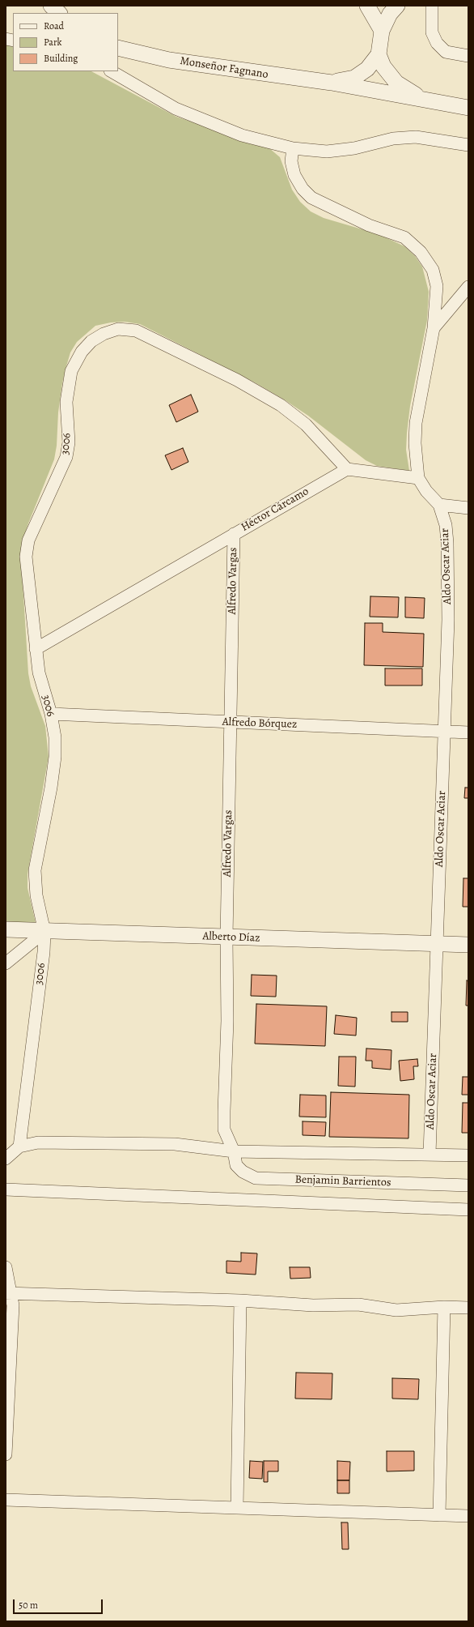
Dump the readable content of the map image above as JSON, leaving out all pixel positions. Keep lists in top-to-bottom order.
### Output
{
  "streets": {
    "street": [
      "Monseñor Fagnano",
      "3006",
      "Héctor Cárcamo",
      "Aldo Oscar Aciar",
      "Alfredo Vargas",
      "Alfredo Bórquez",
      "Alberto Díaz",
      "Benjamin Barrientos"
    ]
  },
  "crossings": [
    ["3006", "Héctor Cárcamo"],
    ["3006", "Alfredo Bórquez"],
    ["3006", "Alberto Díaz"],
    ["Héctor Cárcamo", "Alfredo Vargas"],
    ["Aldo Oscar Aciar", "Alfredo Bórquez"],
    ["Aldo Oscar Aciar", "Alberto Díaz"],
    ["Alfredo Vargas", "Alfredo Bórquez"],
    ["Alfredo Vargas", "Alberto Díaz"],
    ["Alfredo Vargas", "Benjamin Barrientos"]
  ],
  "legend": ["Road", "Park", "Building"],
  "scale_bar": "50 m"
}
